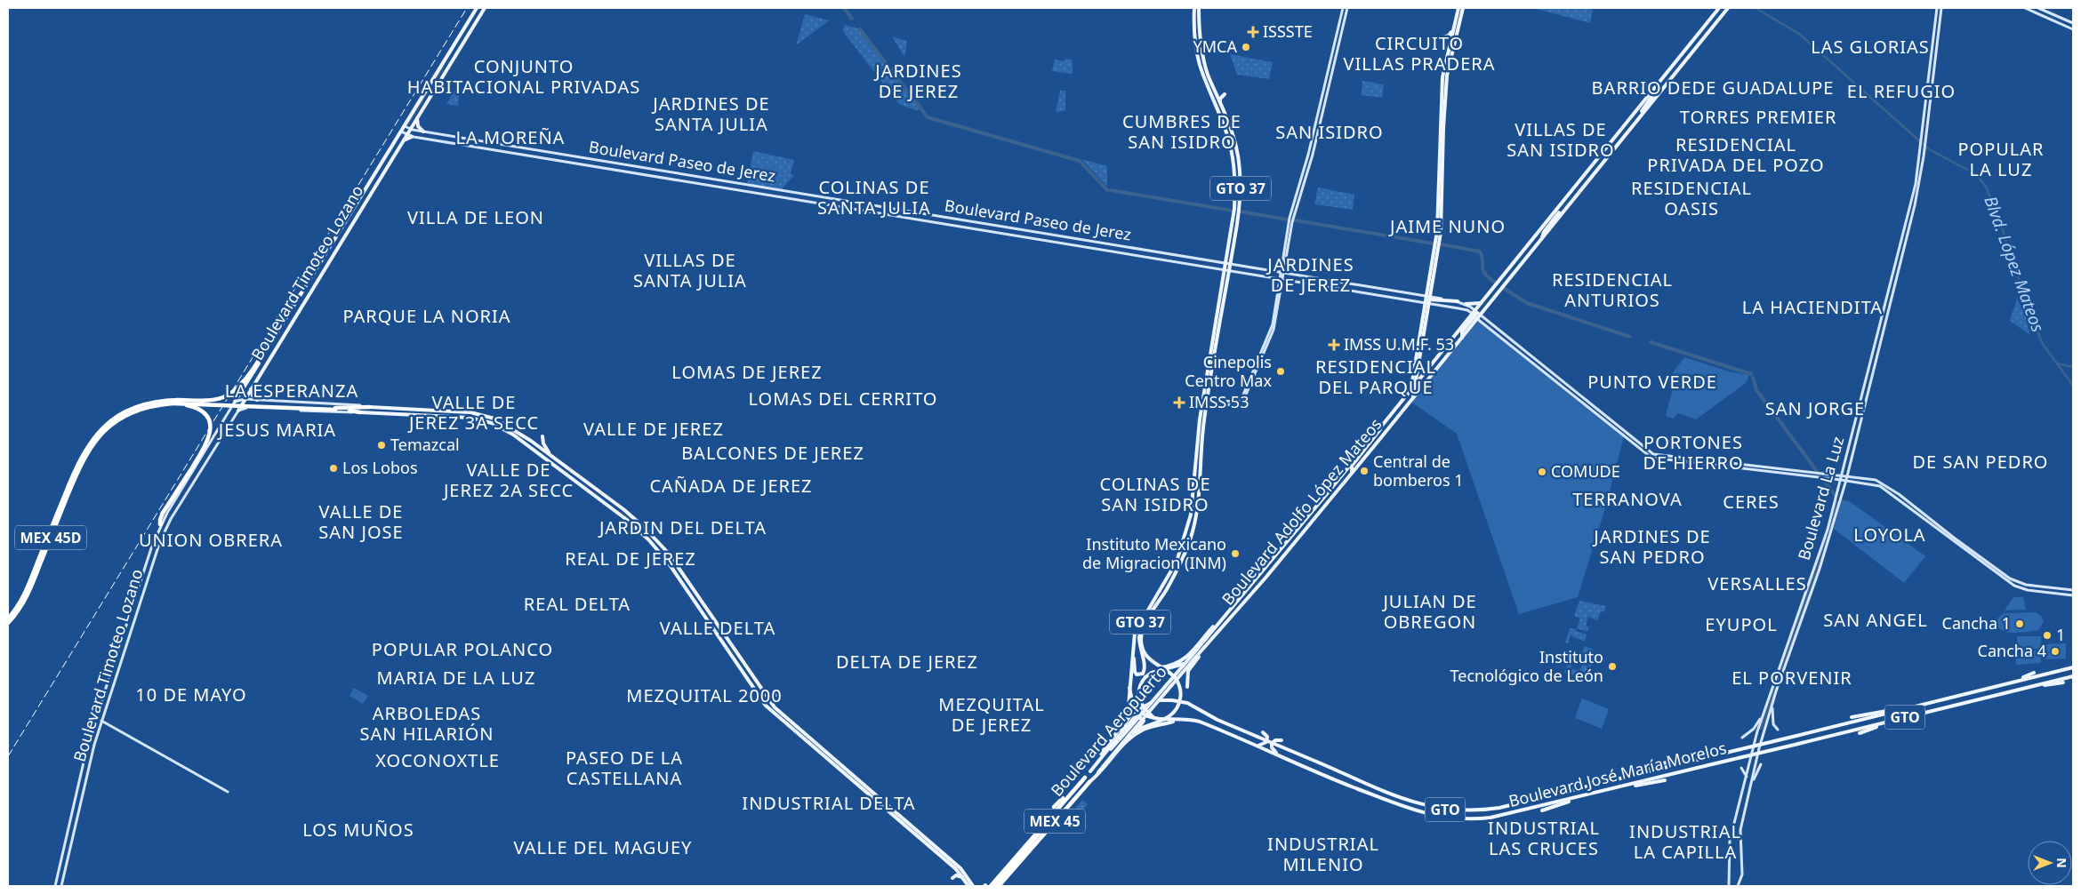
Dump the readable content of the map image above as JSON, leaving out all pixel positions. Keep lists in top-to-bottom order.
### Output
{
  "streets": {
    "highway": ["MEX 45D", "Boulevard Aeropuerto", "MEX 45"],
    "main road": [
      "Boulevard Paseo de Jerez",
      "GTO 37",
      "Boulevard Timoteo Lozano",
      "Boulevard La Luz",
      "Boulevard Adolfo López Mateos",
      "GTO",
      "Boulevard José María Morelos"
    ]
  },
  "crossings": [
    ["Boulevard Paseo de Jerez", "GTO 37"],
    ["Boulevard Paseo de Jerez", "Boulevard Timoteo Lozano"],
    ["Boulevard Paseo de Jerez", "Boulevard Adolfo López Mateos"],
    ["GTO 37", "GTO"],
    ["GTO 37", "Boulevard Aeropuerto"],
    ["Boulevard Adolfo López Mateos", "Boulevard Aeropuerto"],
    ["GTO", "Boulevard Aeropuerto"],
    ["GTO", "Boulevard José María Morelos"],
    ["Boulevard Aeropuerto", "Boulevard José María Morelos"]
  ],
  "districts": [
    "CIRCUITO VILLAS PRADERA",
    "LAS GLORIAS",
    "CONJUNTO HABITACIONAL PRIVADAS",
    "JARDINES DE JEREZ",
    "BARRIO DEDE GUADALUPE",
    "EL REFUGIO",
    "JARDINES DE SANTA JULIA",
    "TORRES PREMIER",
    "CUMBRES DE SAN ISIDRO",
    "VILLAS DE SAN ISIDRO",
    "SAN ISIDRO",
    "LA MOREÑA",
    "RESIDENCIAL PRIVADA DEL POZO",
    "POPULAR LA LUZ",
    "COLINAS DE SANTA JULIA",
    "RESIDENCIAL OASIS",
    "VILLA DE LEON",
    "JAIME NUNO",
    "VILLAS DE SANTA JULIA",
    "JARDINES DE JEREZ",
    "RESIDENCIAL ANTURIOS",
    "LA HACIENDITA",
    "PARQUE LA NORIA",
    "RESIDENCIAL DEL PARQUE",
    "LOMAS DE JEREZ",
    "PUNTO VERDE",
    "LA ESPERANZA",
    "LOMAS DEL CERRITO",
    "VALLE DE JEREZ 3A SECC",
    "SAN JORGE",
    "VALLE DE JEREZ",
    "JESUS MARIA",
    "PORTONES DE HIERRO",
    "BALCONES DE JEREZ",
    "DE SAN PEDRO",
    "VALLE DE JEREZ 2A SECC",
    "COLINAS DE SAN ISIDRO",
    "CAÑADA DE JEREZ",
    "TERRANOVA",
    "CERES",
    "VALLE DE SAN JOSE",
    "JARDIN DEL DELTA",
    "LOYOLA",
    "JARDINES DE SAN PEDRO",
    "UNION OBRERA",
    "REAL DE JEREZ",
    "VERSALLES",
    "JULIAN DE OBREGON",
    "REAL DELTA",
    "SAN ANGEL",
    "EYUPOL",
    "VALLE DELTA",
    "POPULAR POLANCO",
    "DELTA DE JEREZ",
    "MARIA DE LA LUZ",
    "EL PORVENIR",
    "10 DE MAYO",
    "MEZQUITAL 2000",
    "MEZQUITAL DE JEREZ",
    "ARBOLEDAS SAN HILARIÓN",
    "PASEO DE LA CASTELLANA",
    "XOCONOXTLE",
    "INDUSTRIAL DELTA",
    "INDUSTRIAL LAS CRUCES",
    "LOS MUÑOS",
    "INDUSTRIAL LA CAPILLA",
    "INDUSTRIAL MILENIO",
    "VALLE DEL MAGUEY"
  ],
  "water": ["Blvd. López Mateos"],
  "places": {
    "health": ["ISSSTE", "IMSS U.M.F. 53", "IMSS 53"],
    "other": [
      "YMCA",
      "Cinepolis Centro Max",
      "Temazcal",
      "Los Lobos",
      "Central de bomberos 1",
      "COMUDE",
      "Instituto Mexicano de Migracion (INM)",
      "Cancha 1",
      "1",
      "Cancha 4",
      "Instituto Tecnológico de León"
    ]
  },
  "north": "right"
}
